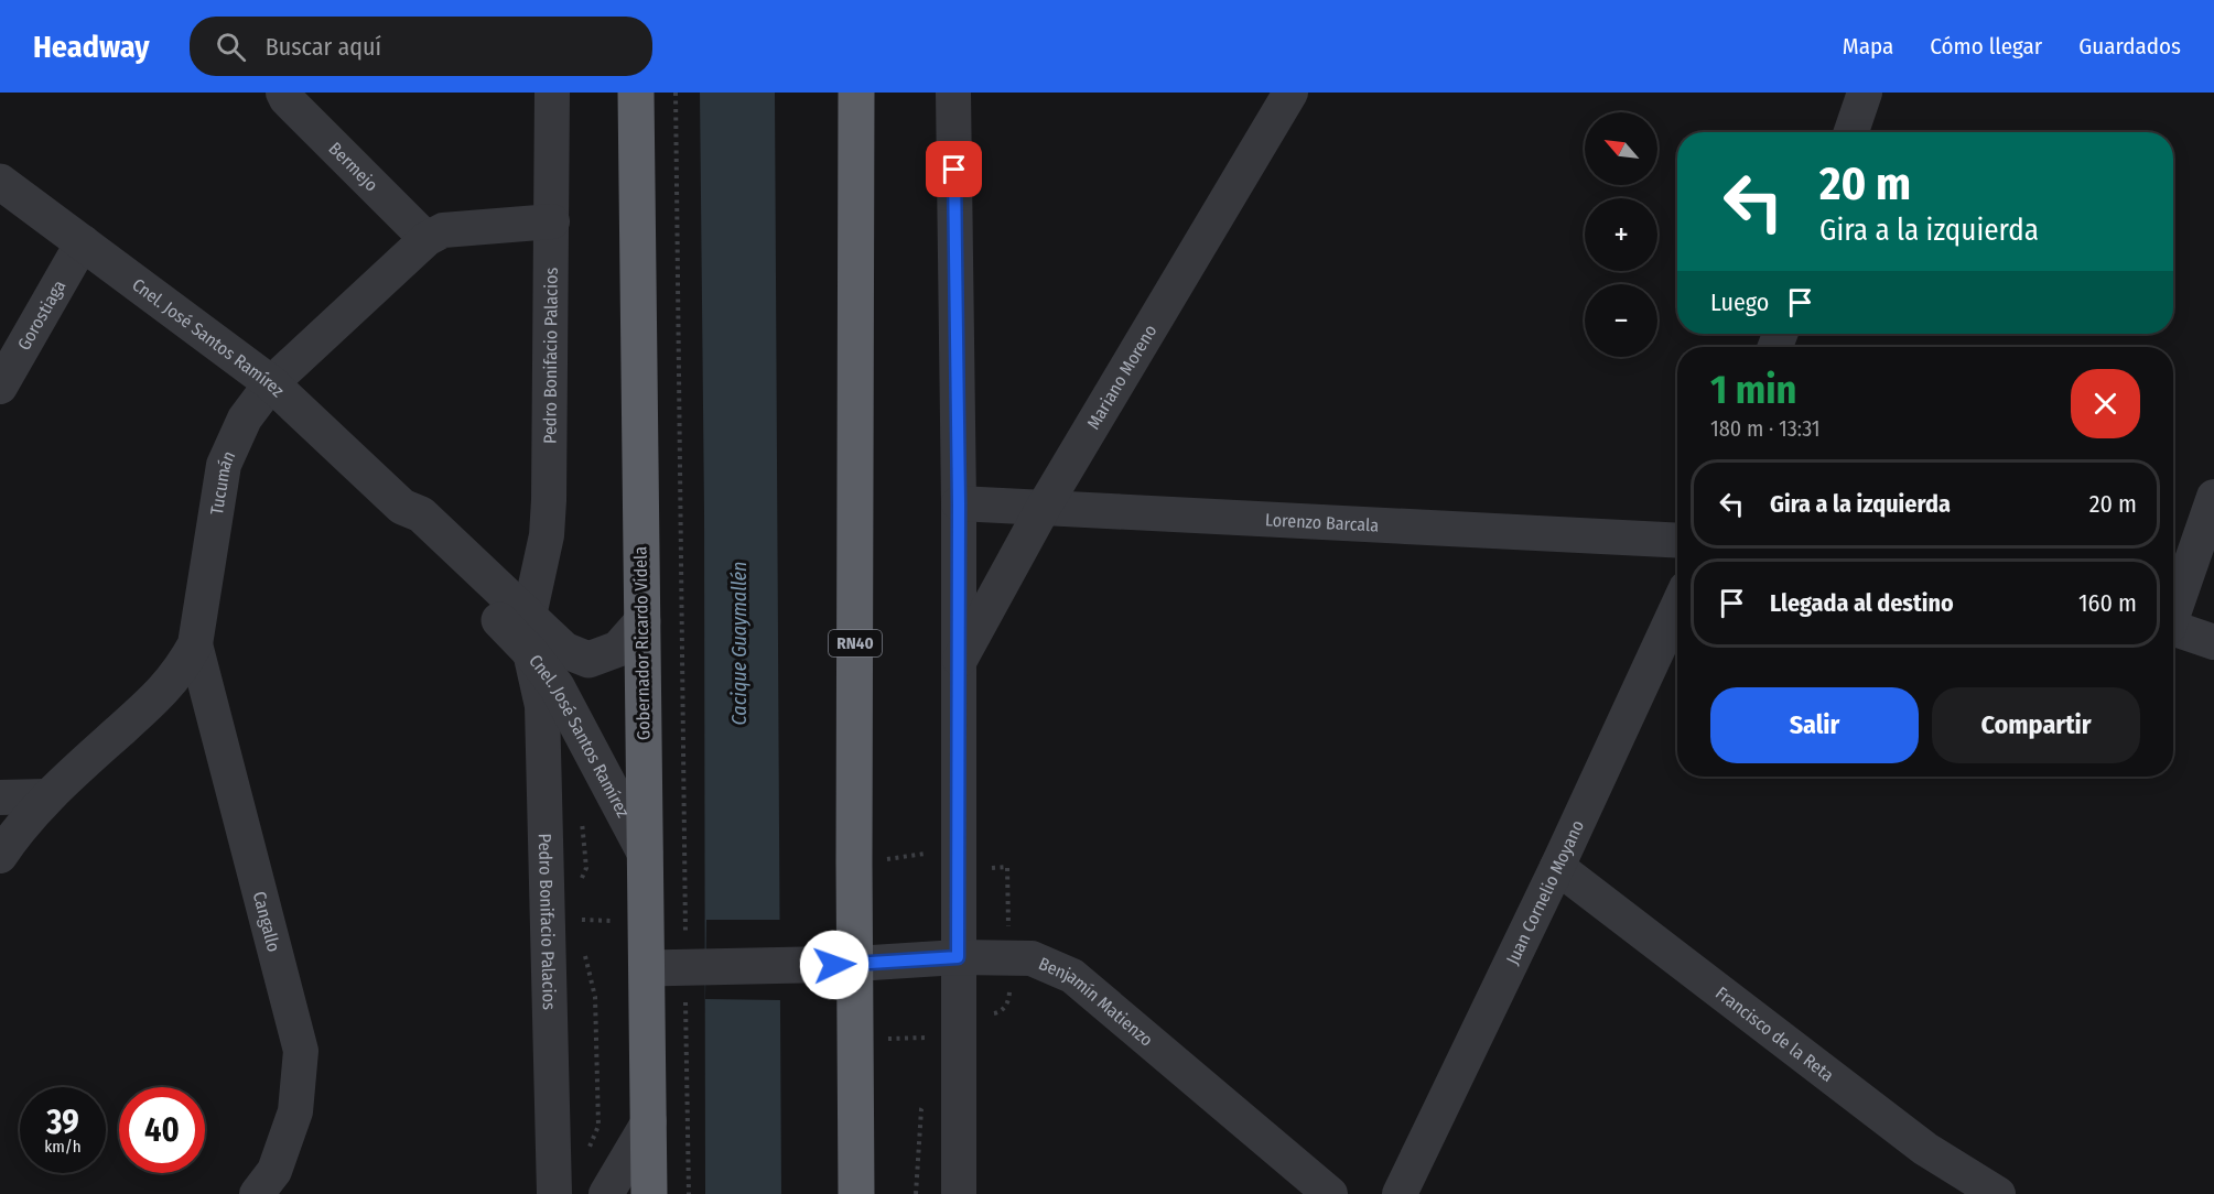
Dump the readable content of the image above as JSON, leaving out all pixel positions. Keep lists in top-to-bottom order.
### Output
{
  "streets": {
    "highway": ["Gobernador Ricardo Videla", "RN40"],
    "street": [
      "Bermejo",
      "Gorostiaga",
      "Cnel. José Santos Ramírez",
      "Pedro Bonifacio Palacios",
      "Mariano Moreno",
      "Tucumán",
      "Lorenzo Barcala",
      "Juan Cornelio Moyano",
      "Cangallo",
      "Benjamín Matienzo",
      "Francisco de la Reta"
    ]
  },
  "crossings": [
    ["Bermejo", "Tucumán"],
    ["Gorostiaga", "Cnel. José Santos Ramírez"],
    ["Cnel. José Santos Ramírez", "Pedro Bonifacio Palacios"],
    ["Cnel. José Santos Ramírez", "Tucumán"],
    ["Cnel. José Santos Ramírez", "Gobernador Ricardo Videla"],
    ["Pedro Bonifacio Palacios", "Tucumán"],
    ["Mariano Moreno", "Lorenzo Barcala"],
    ["Tucumán", "Cangallo"],
    ["Gobernador Ricardo Videla", "Benjamín Matienzo"],
    ["RN40", "Benjamín Matienzo"],
    ["Juan Cornelio Moyano", "Francisco de la Reta"]
  ],
  "water": ["Cacique Guaymallén"],
  "north": "top left",
  "page": {
    "header": "Headway",
    "search": "Buscar aquí",
    "nav": ["Mapa", "Cómo llegar", "Guardados"],
    "map_buttons": ["+", "−"],
    "turn": ["20 m", "Gira a la izquierda"],
    "then": "Luego",
    "heading": ["1 min", "180 m · 13:31"],
    "list": [
      {
        "name": "Gira a la izquierda",
        "value": "20 m"
      },
      {
        "name": "Llegada al destino",
        "value": "160 m"
      }
    ],
    "buttons": ["Salir", "Compartir"],
    "speed": "39 km/h",
    "limit": "40"
  }
}
